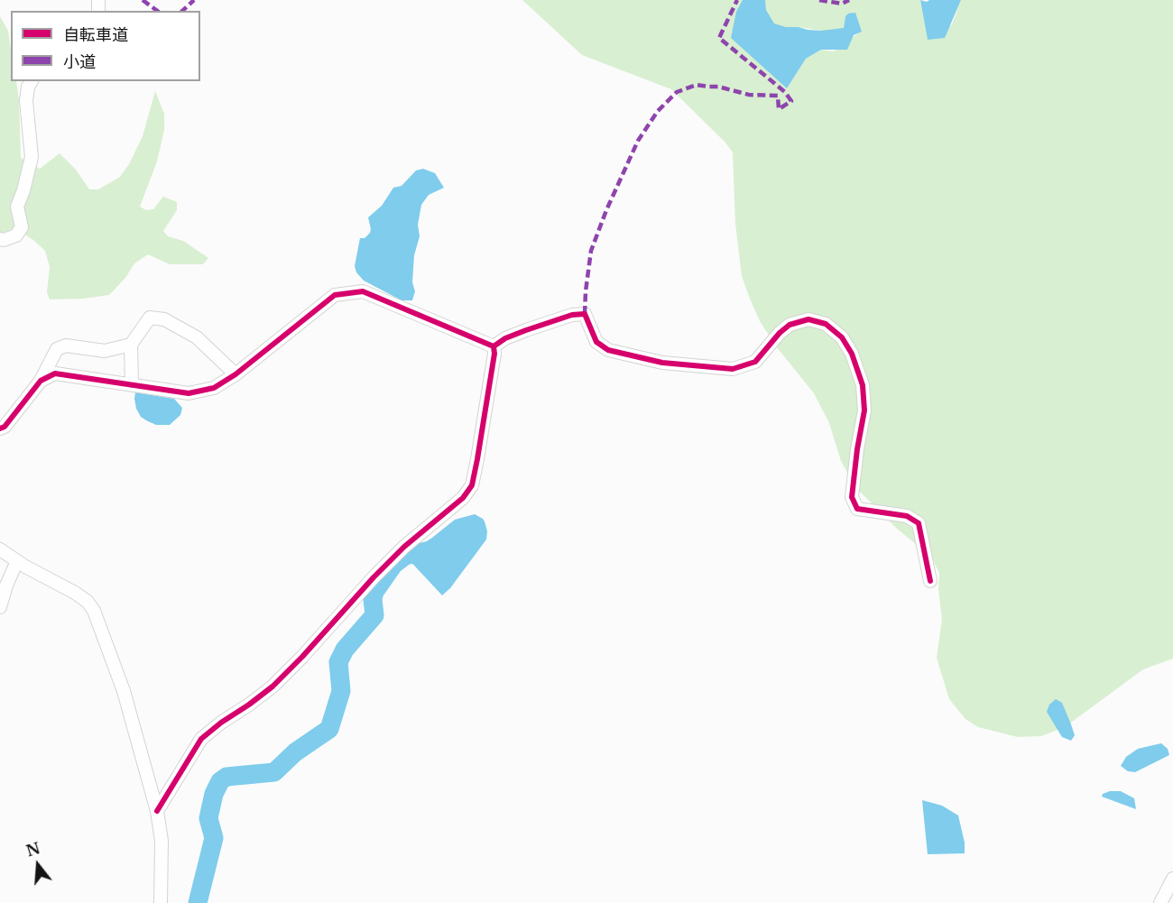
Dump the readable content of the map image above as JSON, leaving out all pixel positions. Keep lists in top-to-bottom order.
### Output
{
  "legend": ["自転車道", "小道"],
  "north": "top"
}
